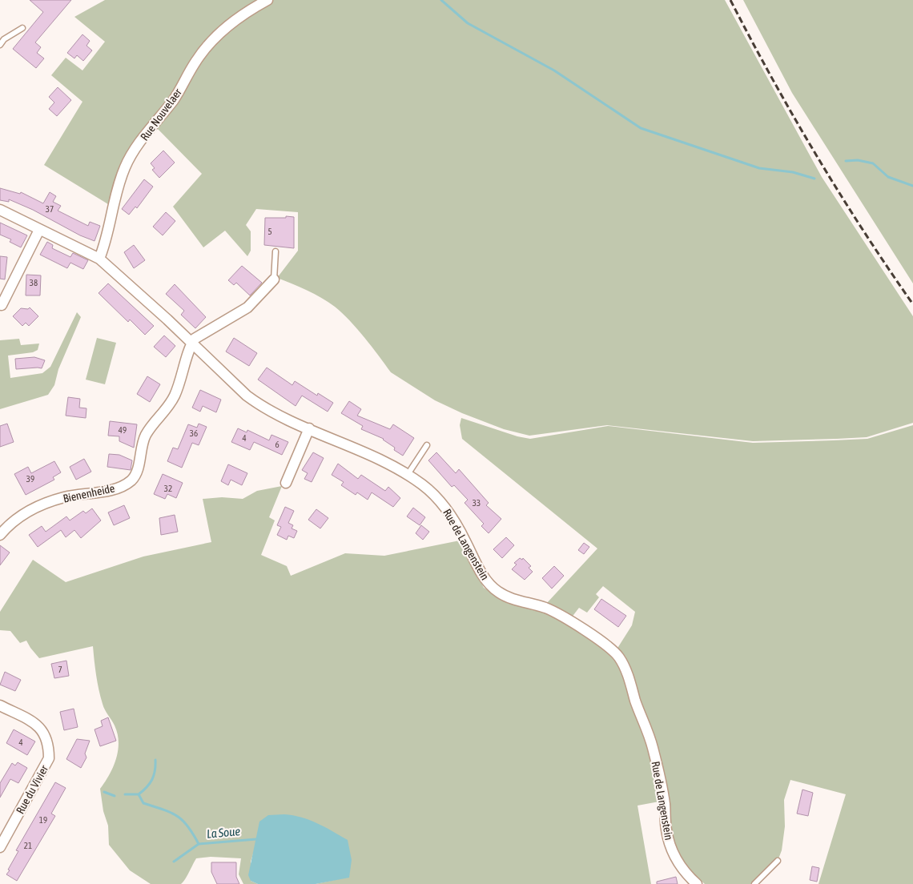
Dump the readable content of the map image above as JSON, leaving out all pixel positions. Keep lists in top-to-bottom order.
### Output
{
  "streets": {
    "street": [
      "Rue Nouvelaer",
      "Bienenheide",
      "Rue de Langenstein",
      "Rue du Vivier"
    ]
  },
  "crossings": [
    ["Bienenheide", "Rue de Langenstein"]
  ],
  "water": ["La Soue"],
  "house_numbers": [
    "37",
    "5",
    "38",
    "49",
    "36",
    "4",
    "6",
    "39",
    "32",
    "33",
    "7",
    "4",
    "19",
    "21"
  ]
}
